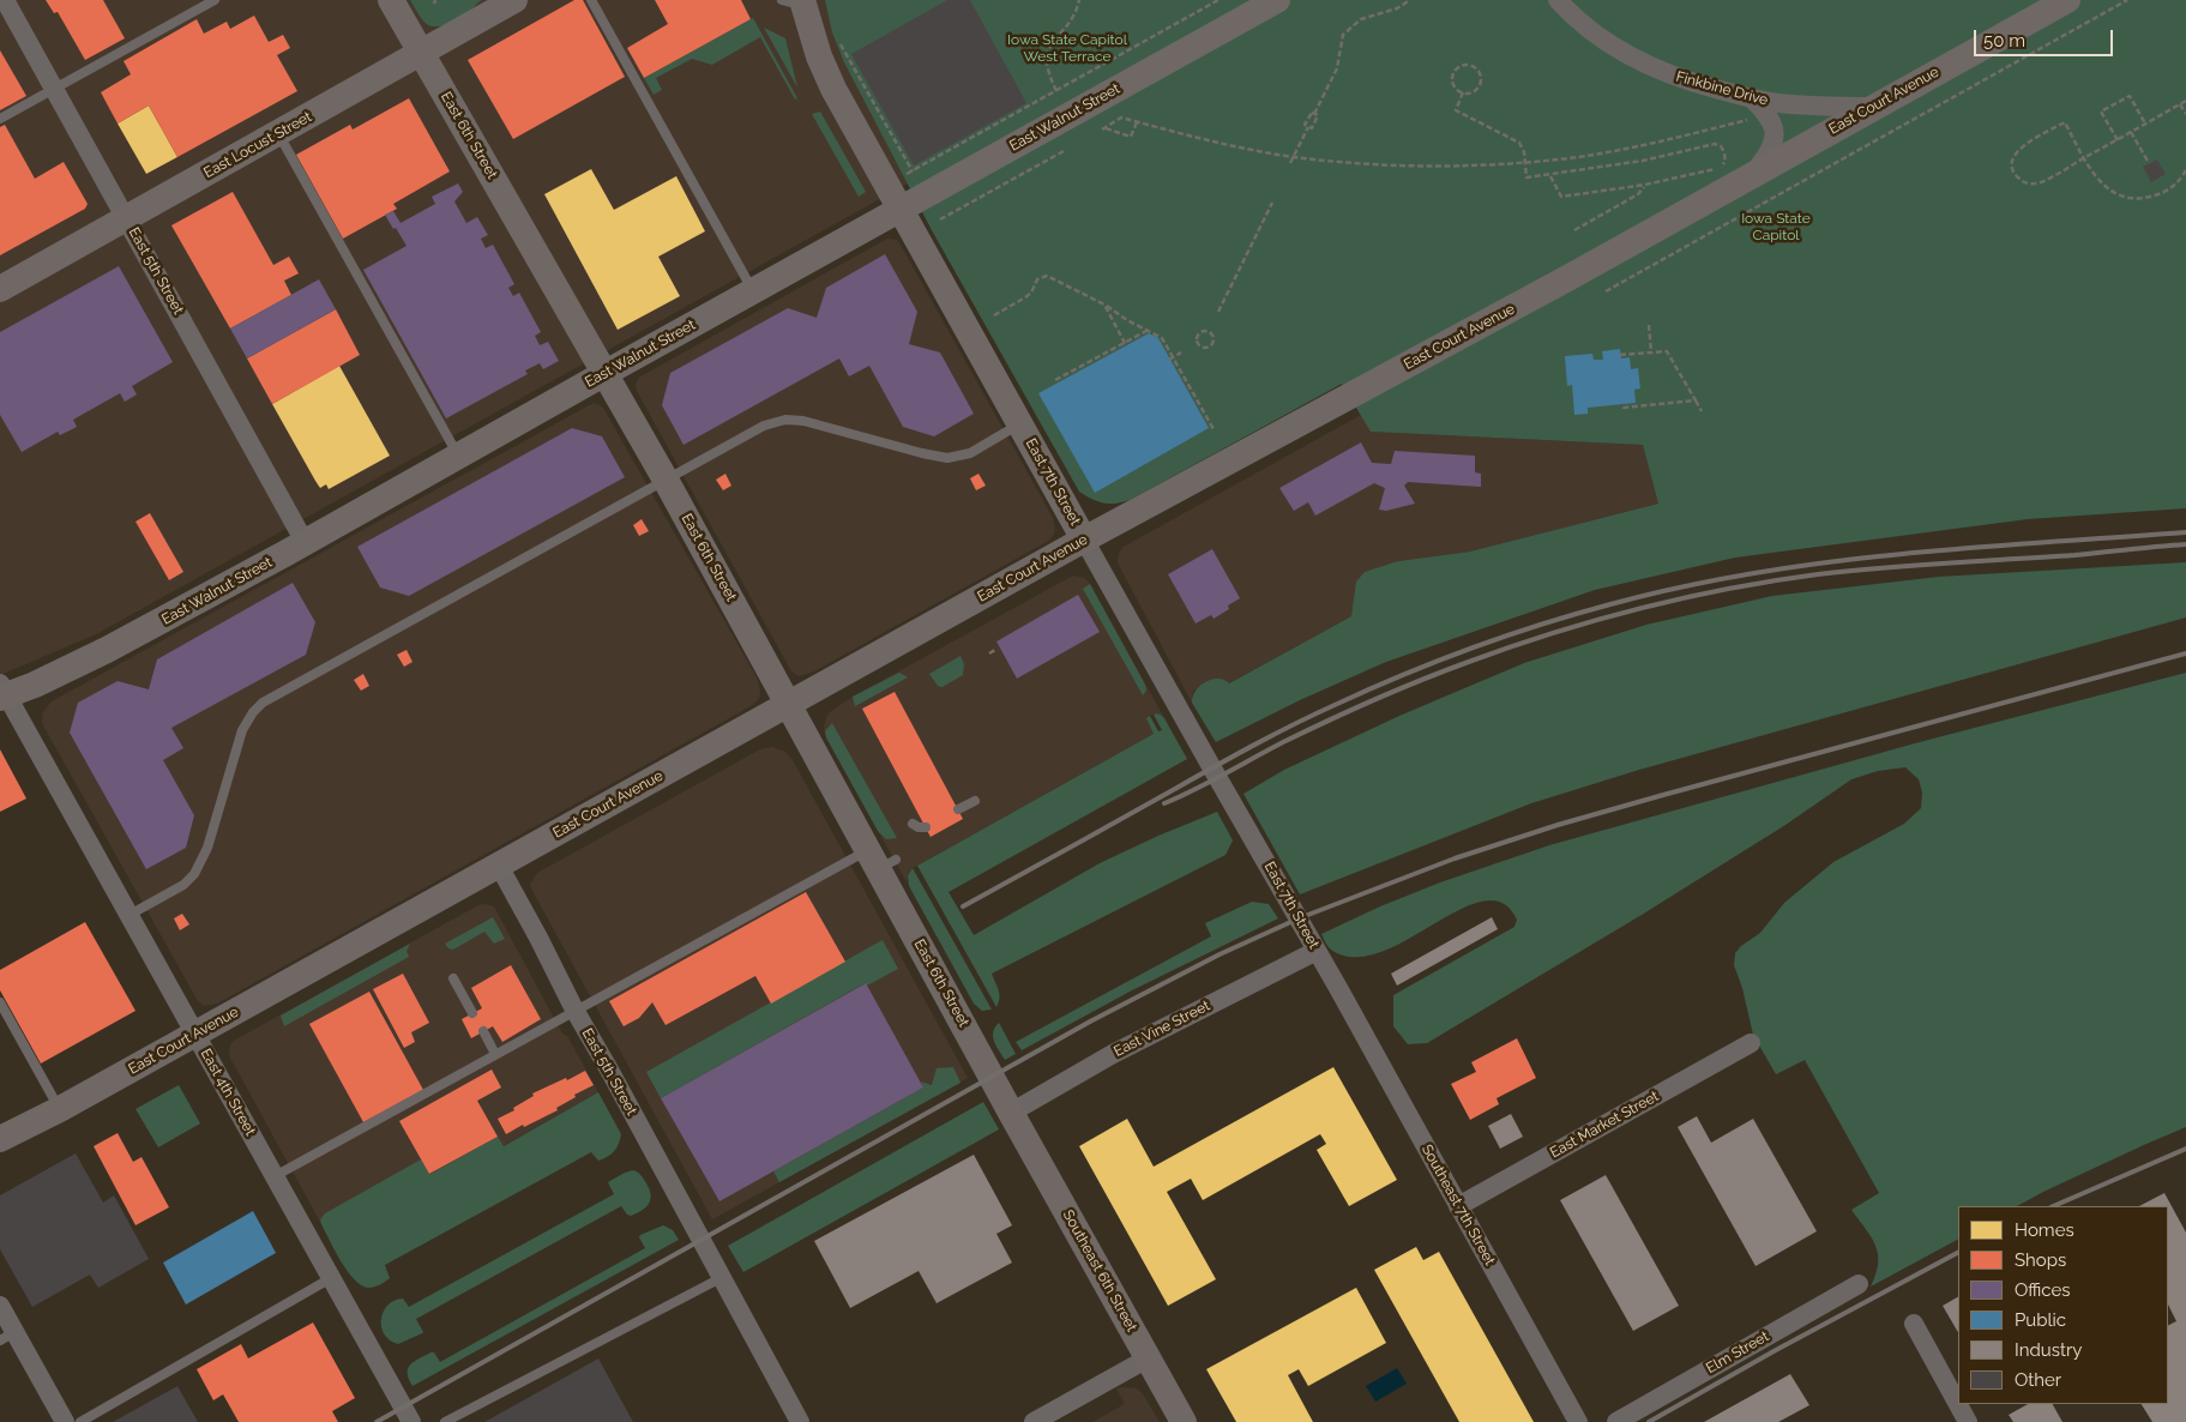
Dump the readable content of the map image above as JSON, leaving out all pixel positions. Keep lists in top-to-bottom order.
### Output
{
  "streets": {
    "street": [
      "Finkbine Drive",
      "East Court Avenue",
      "East Walnut Street",
      "East 6th Street",
      "East Locust Street",
      "East 5th Street",
      "East 7th Street",
      "East Vine Street",
      "East 4th Street",
      "East Market Street",
      "Southeast 7th Street",
      "Southeast 6th Street",
      "Elm Street"
    ]
  },
  "crossings": [
    ["Finkbine Drive", "East Court Avenue"],
    ["East Court Avenue", "East 6th Street"],
    ["East Court Avenue", "East 5th Street"],
    ["East Court Avenue", "East 7th Street"],
    ["East Court Avenue", "East 4th Street"],
    ["East Walnut Street", "East 6th Street"],
    ["East Walnut Street", "East 5th Street"],
    ["East Walnut Street", "East 7th Street"],
    ["East Walnut Street", "East 4th Street"],
    ["East 6th Street", "East Locust Street"],
    ["East 6th Street", "East Vine Street"],
    ["East 6th Street", "Southeast 6th Street"],
    ["East Locust Street", "East 5th Street"],
    ["East 7th Street", "East Vine Street"],
    ["East 7th Street", "Southeast 7th Street"],
    ["East Vine Street", "Southeast 6th Street"],
    ["East Market Street", "Southeast 7th Street"]
  ],
  "parks": ["Iowa State Capitol West Terrace", "Iowa State Capitol"],
  "legend": [
    "Homes",
    "Shops",
    "Offices",
    "Public",
    "Industry",
    "Other"
  ],
  "scale_bar": "50 m"
}
